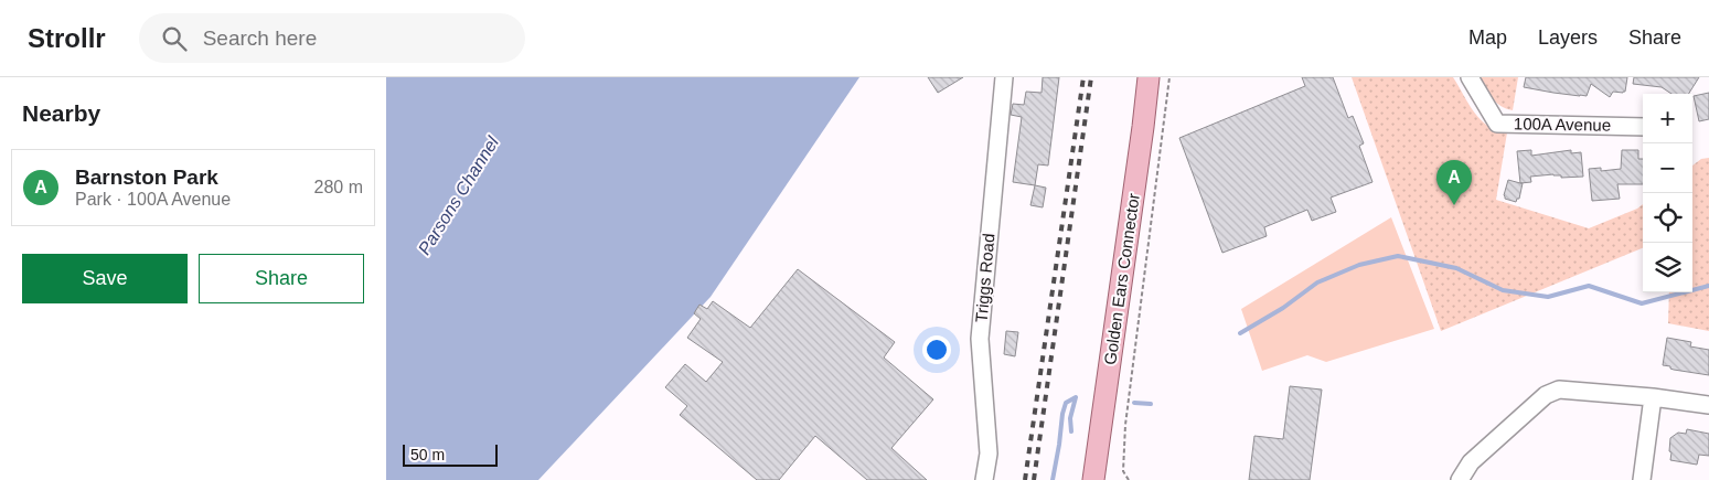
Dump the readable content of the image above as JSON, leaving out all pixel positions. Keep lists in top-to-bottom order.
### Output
{
  "streets": {
    "main road": ["Golden Ears Connector"],
    "street": ["100A Avenue", "Triggs Road"]
  },
  "water": ["Parsons Channel"],
  "scale_bar": "50 m",
  "page": {
    "header": "Strollr",
    "search": "Search here",
    "nav": ["Map", "Layers", "Share"],
    "heading": "Nearby",
    "map_buttons": ["+", "−"],
    "list": [
      {
        "mark": "A",
        "name": "Barnston Park",
        "note": "Park · 100A Avenue",
        "value": "280 m"
      }
    ],
    "pins": "A",
    "buttons": ["Save", "Share"],
    "scale": "50 m"
  }
}
